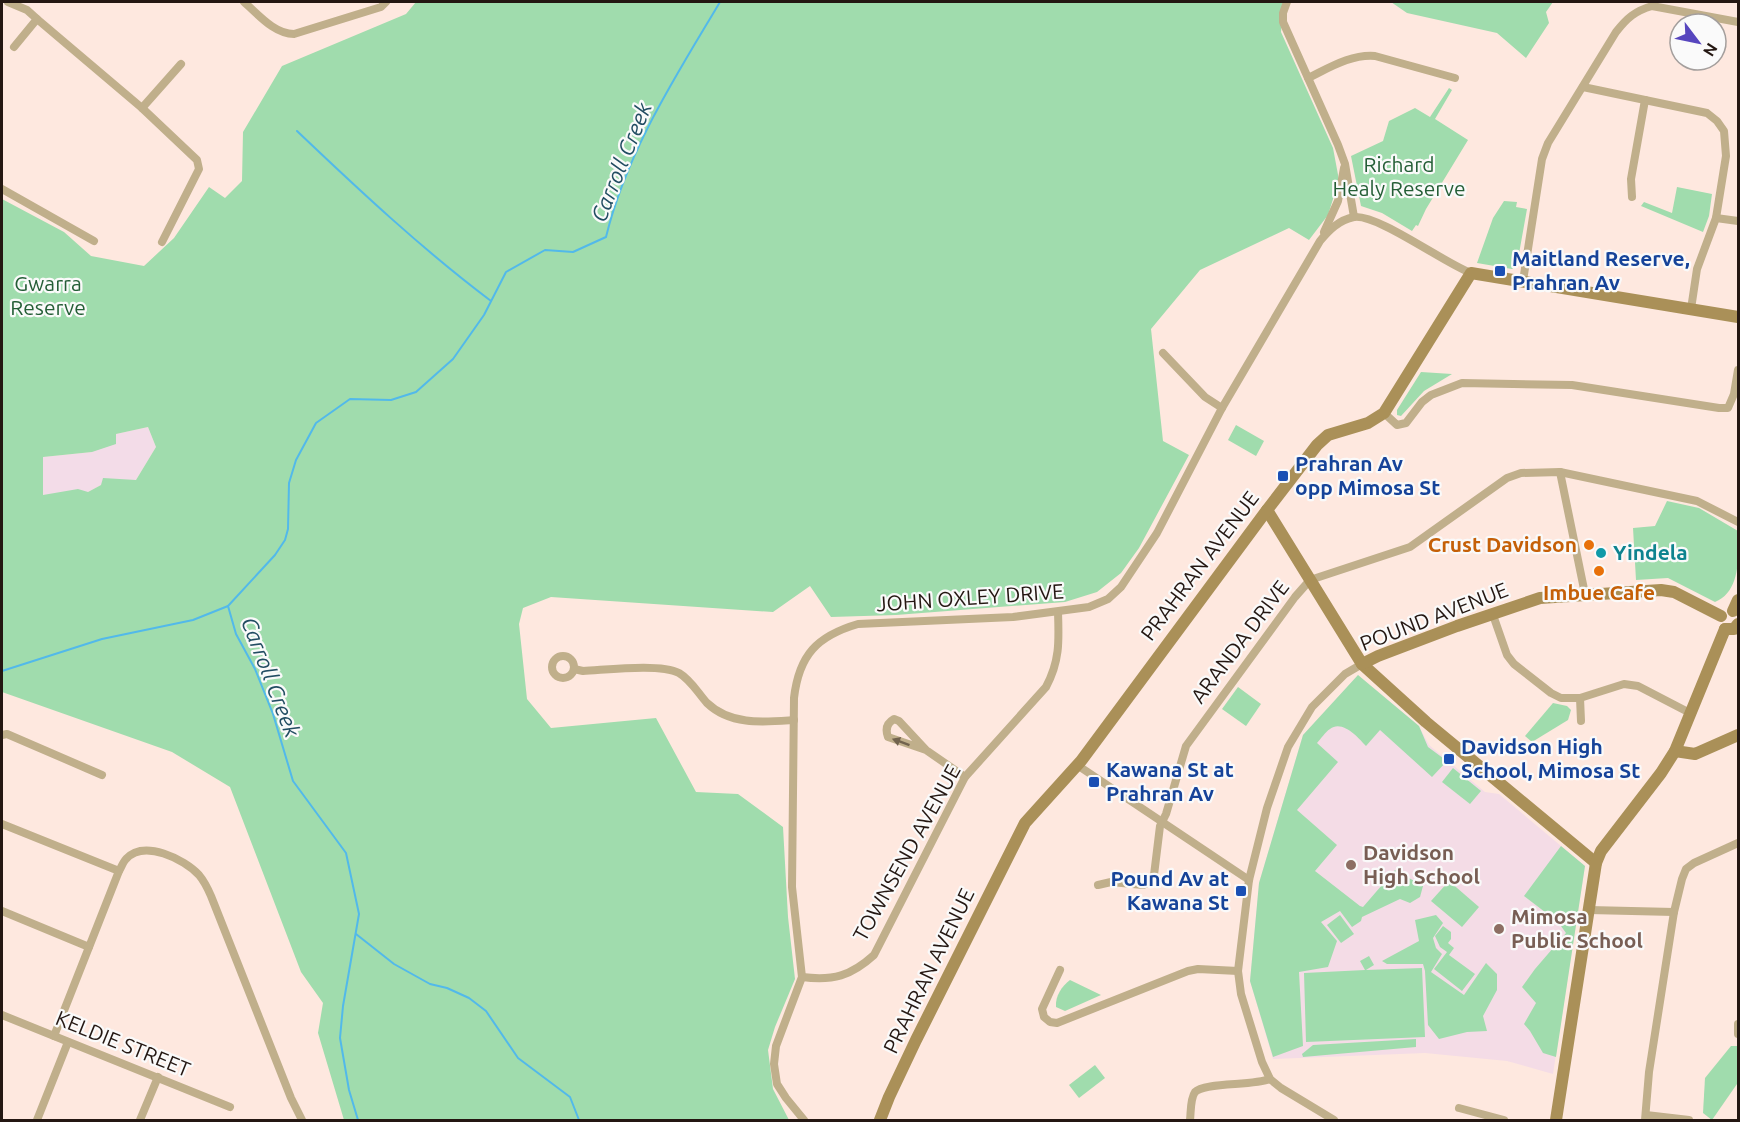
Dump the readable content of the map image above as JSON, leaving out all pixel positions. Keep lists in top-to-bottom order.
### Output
{
  "streets": {
    "street": [
      "PRAHRAN AVENUE",
      "JOHN OXLEY DRIVE",
      "POUND AVENUE",
      "ARANDA DRIVE",
      "TOWNSEND AVENUE",
      "KELDIE STREET"
    ]
  },
  "crossings": [
    ["JOHN OXLEY DRIVE", "TOWNSEND AVENUE"]
  ],
  "water": ["Carroll Creek"],
  "parks": ["Richard Healy Reserve", "Gwarra Reserve"],
  "places": {
    "transit": [
      "Maitland Reserve, Prahran Av",
      "Prahran Av opp Mimosa St",
      "Davidson High School, Mimosa St",
      "Kawana St at Prahran Av",
      "Pound Av at Kawana St"
    ],
    "other": [
      "Crust Davidson",
      "Yindela",
      "Imbue Cafe",
      "Davidson High School",
      "Mimosa Public School"
    ]
  },
  "north": "bottom right"
}
